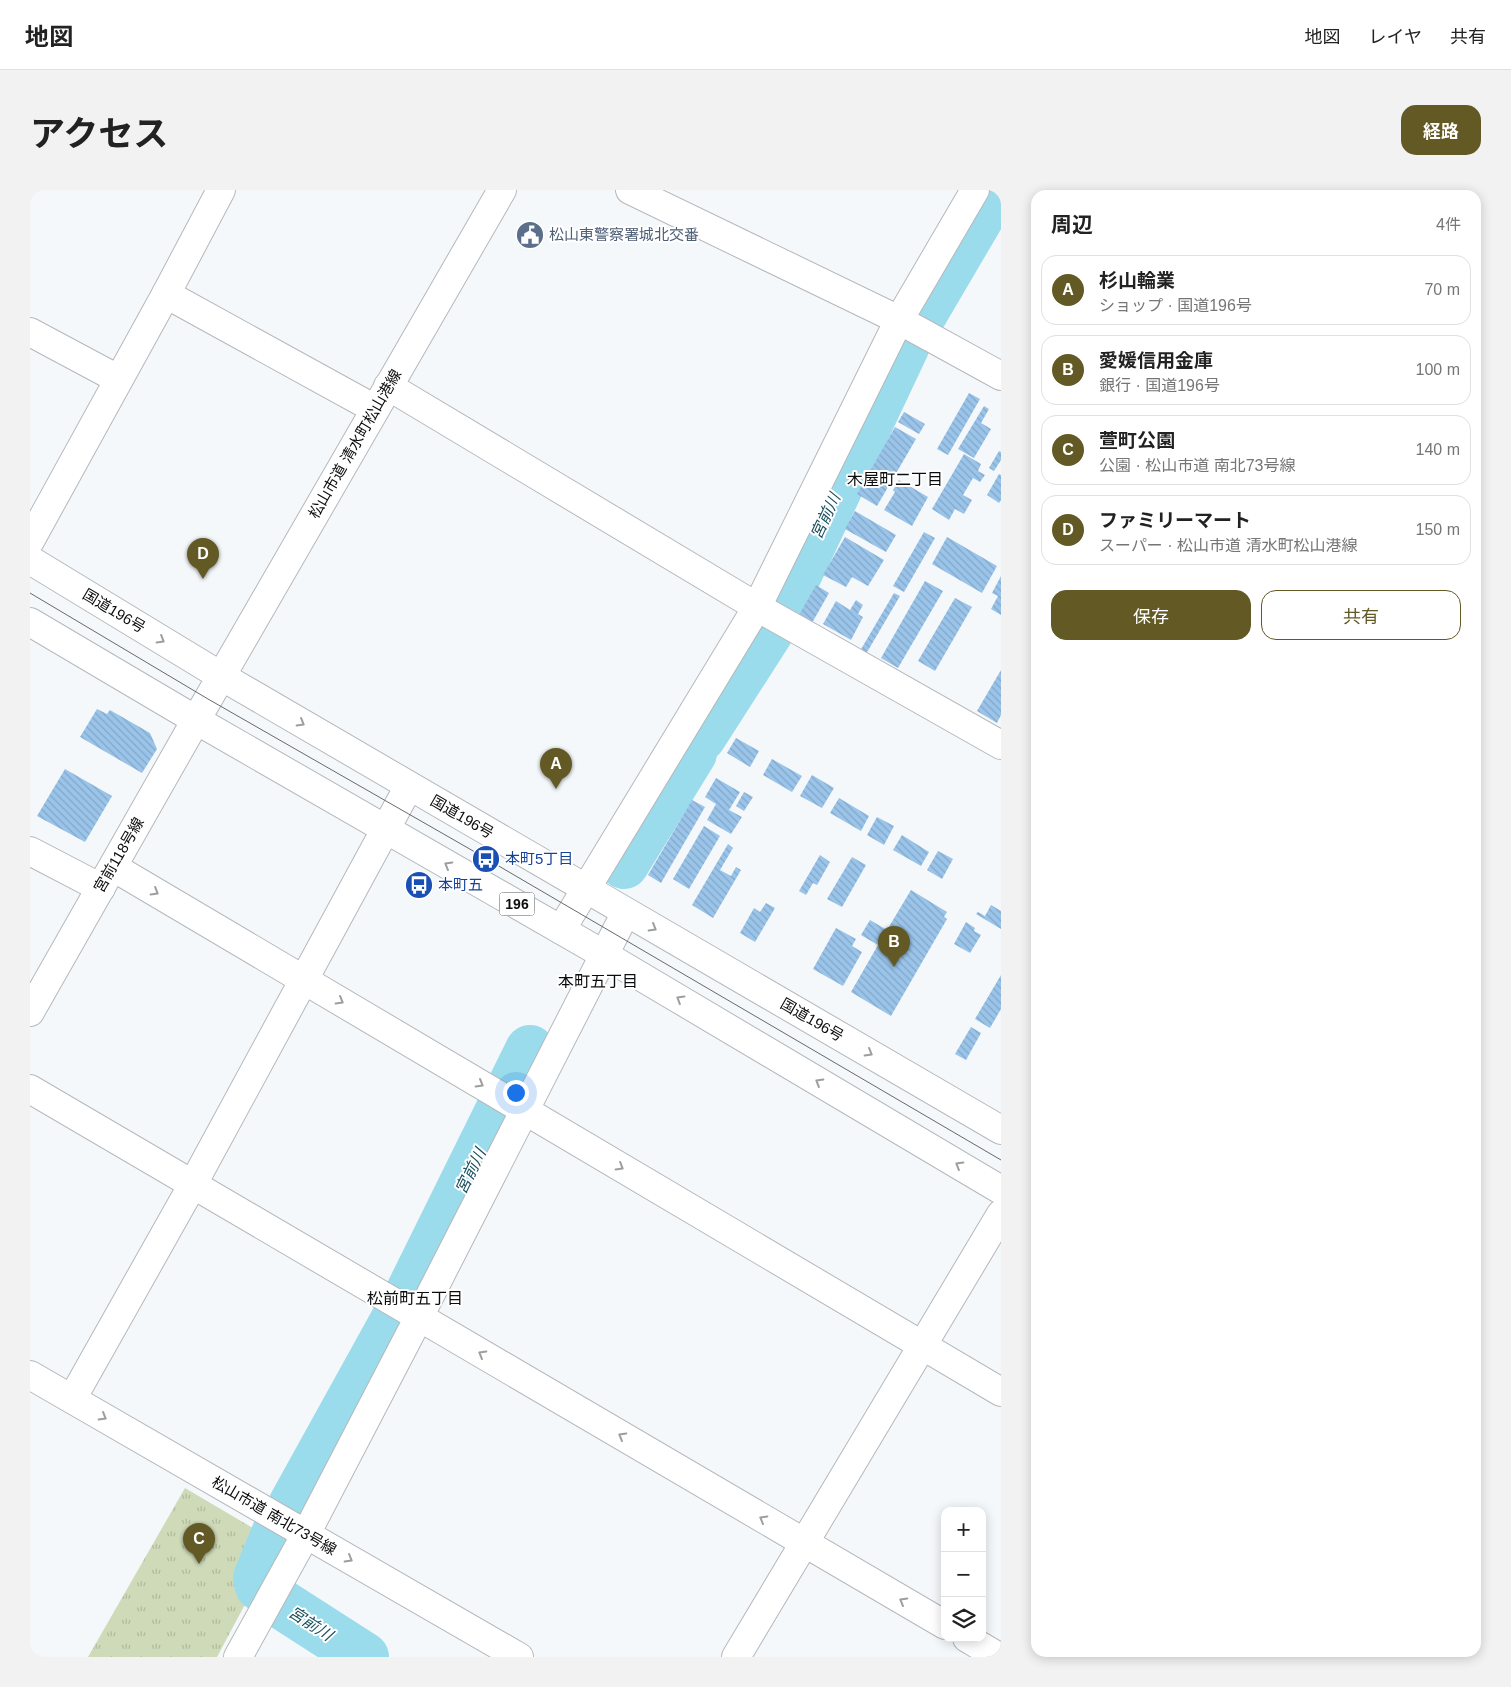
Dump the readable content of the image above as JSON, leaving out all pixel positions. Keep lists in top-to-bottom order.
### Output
{
  "streets": {
    "main road": [
      "松山市道 清水町松山港線",
      "国道196号",
      "宮前118号線",
      "196",
      "松山市道 南北73号線"
    ]
  },
  "crossings": [
    ["松山市道 清水町松山港線", "国道196号"],
    ["松山市道 清水町松山港線", "宮前118号線"],
    ["国道196号", "宮前118号線"]
  ],
  "districts": ["木屋町二丁目", "本町五丁目", "松前町五丁目"],
  "water": ["宮前川"],
  "places": {
    "public building": ["松山東警察署城北交番"],
    "bus stop": ["本町5丁目", "本町五"]
  },
  "page": {
    "header": "地図",
    "nav": ["地図", "レイヤ", "共有"],
    "title": "アクセス",
    "buttons": [
      "経路",
      ["保存", "共有"]
    ],
    "heading": ["周辺", "4件"],
    "list": [
      {
        "mark": "A",
        "name": "杉山輪業",
        "note": "ショップ · 国道196号",
        "value": "70 m"
      },
      {
        "mark": "B",
        "name": "愛媛信用金庫",
        "note": "銀行 · 国道196号",
        "value": "100 m"
      },
      {
        "mark": "C",
        "name": "萱町公園",
        "note": "公園 · 松山市道 南北73号線",
        "value": "140 m"
      },
      {
        "mark": "D",
        "name": "ファミリーマート",
        "note": "スーパー · 松山市道 清水町松山港線",
        "value": "150 m"
      }
    ],
    "pins": [
      "D",
      "A",
      "B",
      "C"
    ],
    "map_buttons": ["+", "−"]
  }
}
